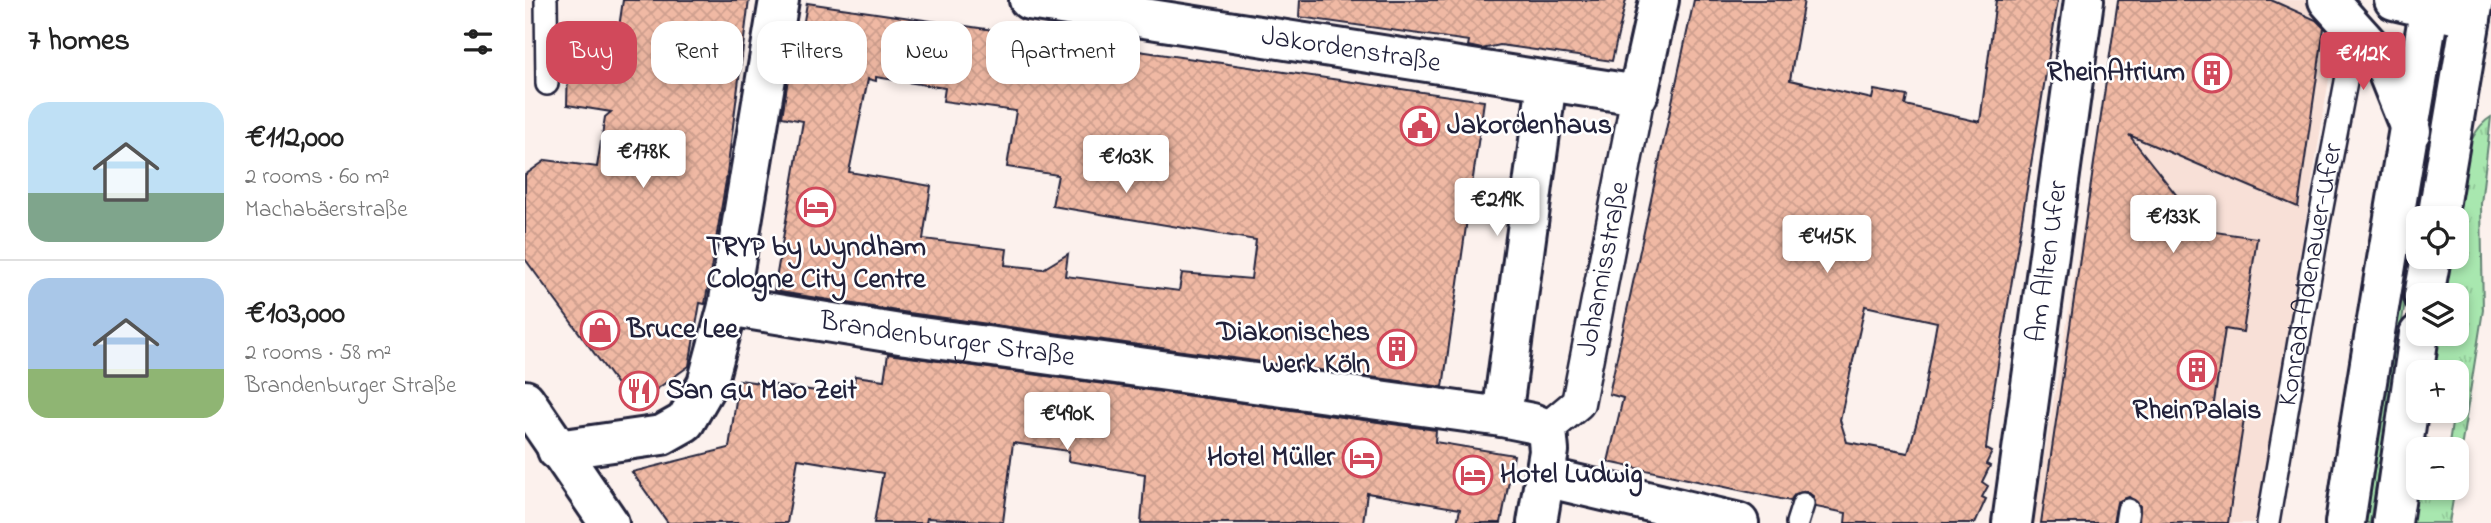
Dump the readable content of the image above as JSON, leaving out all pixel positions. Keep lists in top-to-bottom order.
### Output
{
  "streets": {
    "street": [
      "Jakordenstraße",
      "Am Alten Ufer",
      "Johannisstraße",
      "Brandenburger Straße"
    ],
    "lane": ["Konrad-Adenauer-Ufer"]
  },
  "places": {
    "building": ["RheinAtrium", "Diakonisches Werk Köln", "RheinPalais"],
    "public building": ["Jakordenhaus"],
    "hotel": ["TRYP by Wyndham Cologne City Centre", "Hotel Müller", "Hotel Ludwig"],
    "shop": ["Bruce Lee"],
    "restaurant": ["San Gu Mao Zeit"]
  },
  "page": {
    "heading": "7 homes",
    "chip": [
      "Buy",
      "Rent",
      "Filters",
      "New",
      "Apartment"
    ],
    "price": [
      "€112K",
      "€178K",
      "€103K",
      "€219K",
      "€133K",
      "€415K",
      "€490K"
    ],
    "list": [
      {
        "name": "€112,000",
        "note": "2 rooms · 60 m² · Machabäerstraße"
      },
      {
        "name": "€103,000",
        "note": "2 rooms · 58 m² · Brandenburger Straße"
      }
    ],
    "map_buttons": ["+", "−"]
  }
}
